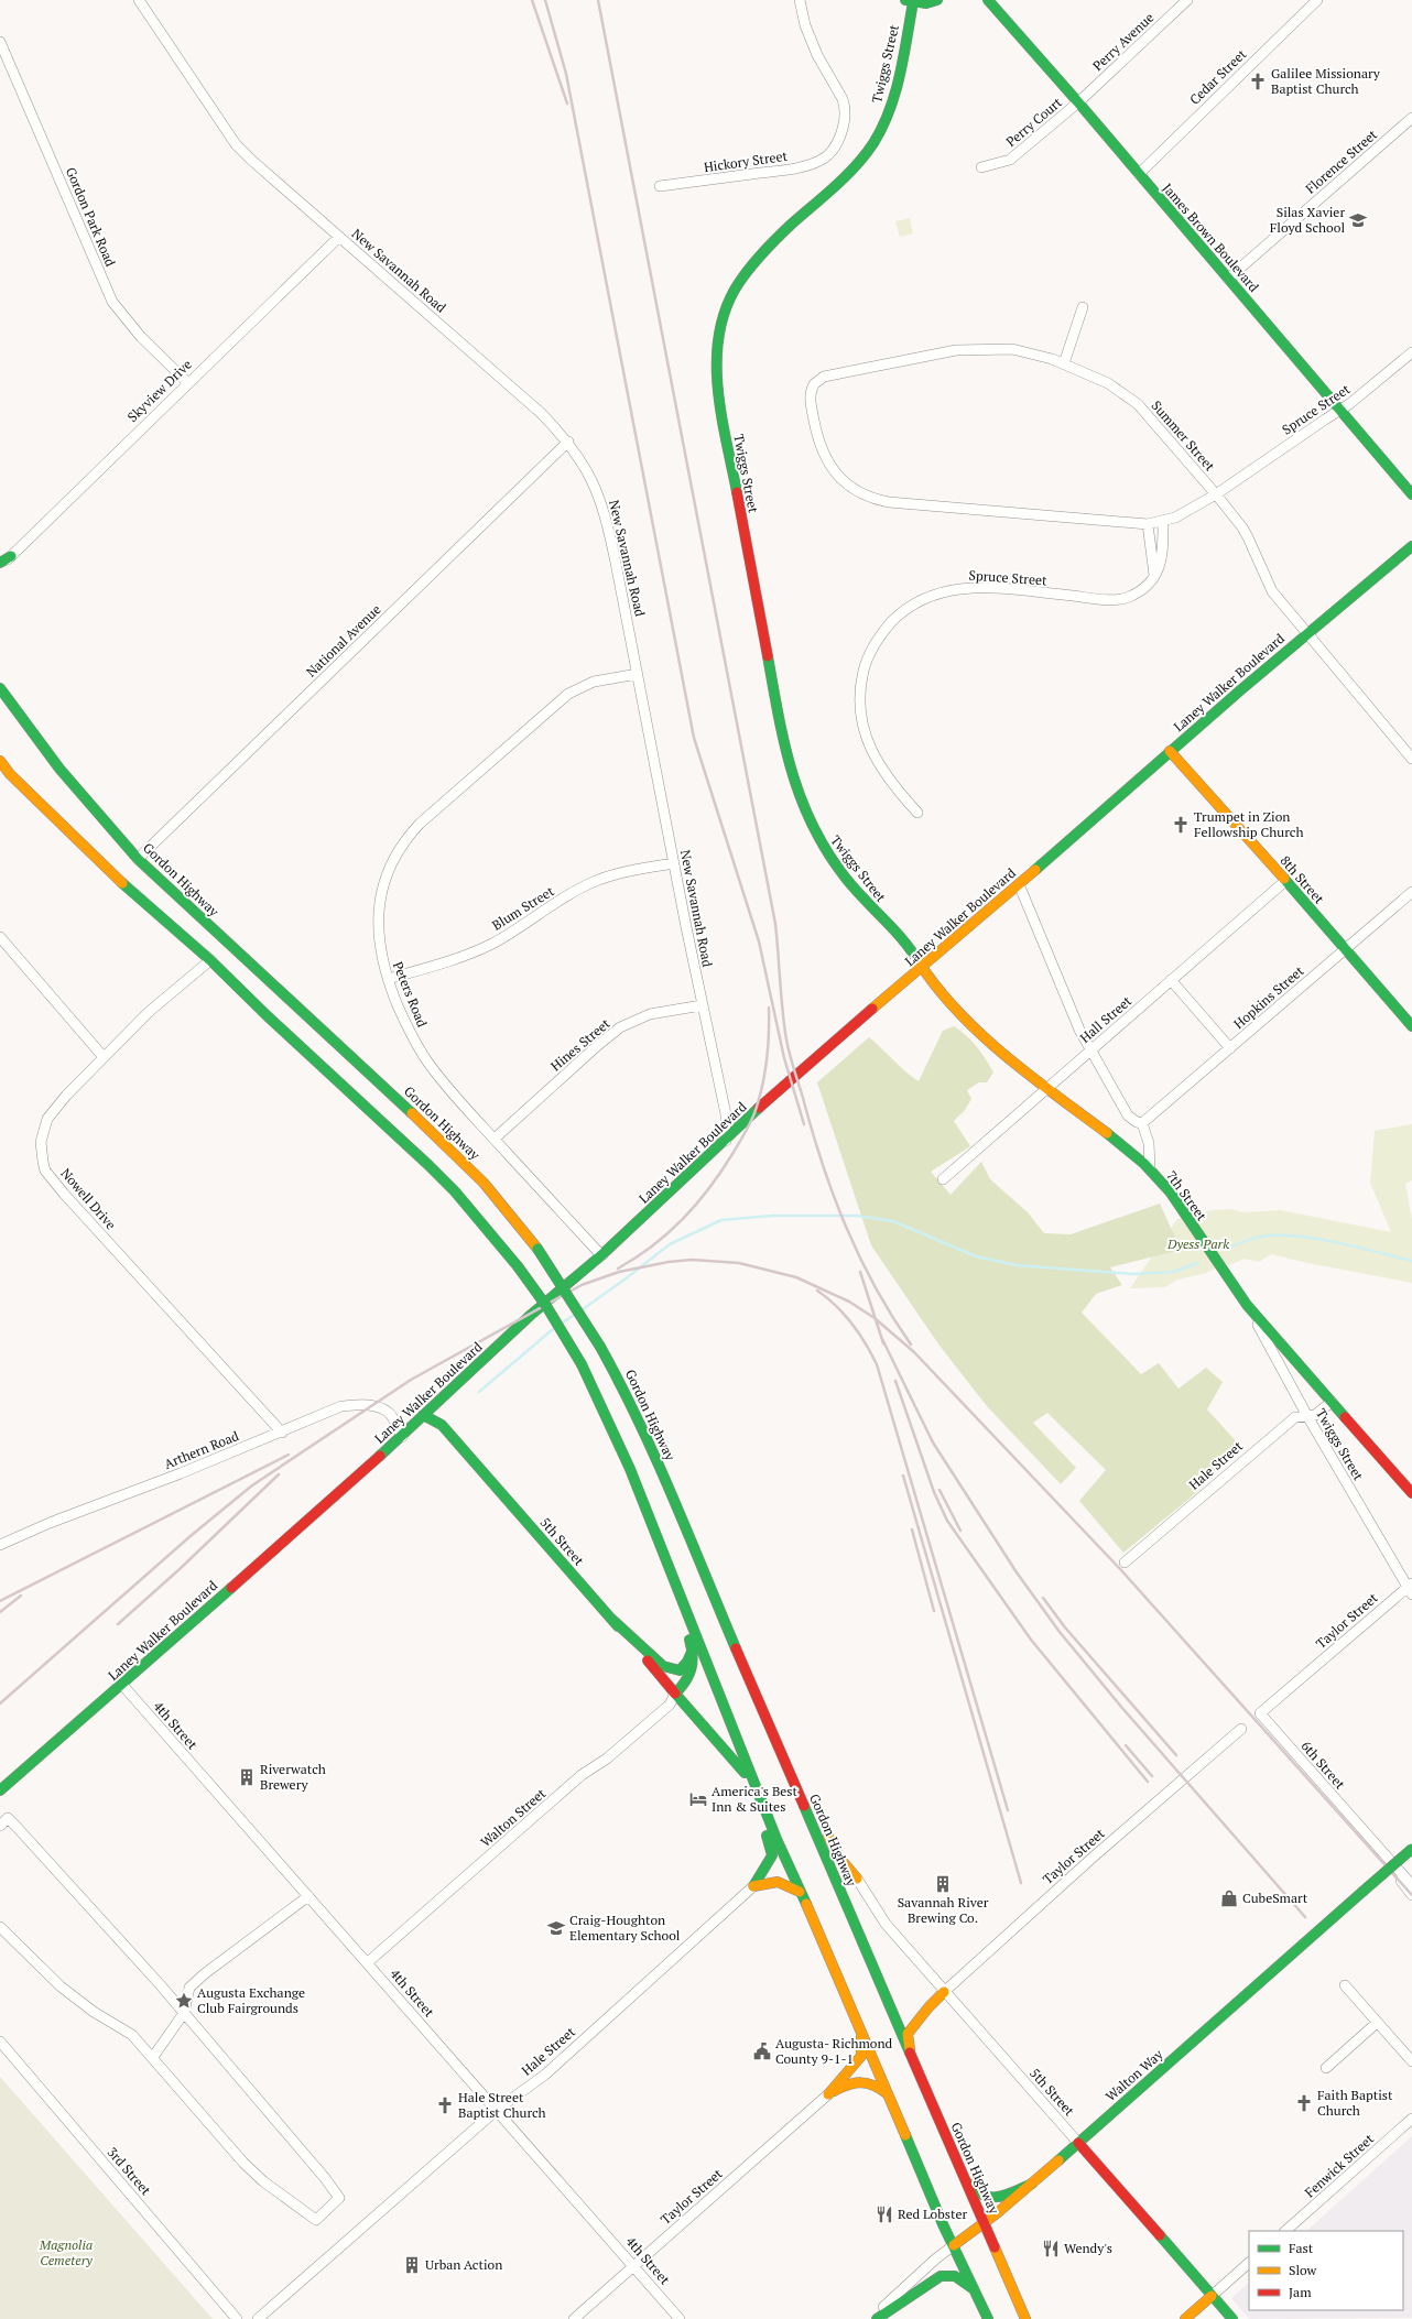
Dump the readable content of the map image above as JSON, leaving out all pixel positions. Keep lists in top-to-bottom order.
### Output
{
  "streets": {
    "main road": [
      "Twiggs Street",
      "James Brown Boulevard",
      "Laney Walker Boulevard",
      "Gordon Highway",
      "8th Street",
      "7th Street",
      "5th Street",
      "Taylor Street",
      "Walton Way"
    ],
    "street": [
      "Perry Avenue",
      "Cedar Street",
      "Perry Court",
      "Hickory Street",
      "Florence Street",
      "Gordon Park Road",
      "New Savannah Road",
      "Skyview Drive",
      "Spruce Street",
      "Summer Street",
      "National Avenue",
      "Blum Street",
      "Peters Road",
      "Hopkins Street",
      "Hall Street",
      "Hines Street",
      "Nowell Drive",
      "Arthern Road",
      "Hale Street",
      "4th Street",
      "6th Street",
      "Walton Street",
      "Fenwick Street",
      "3rd Street"
    ]
  },
  "crossings": [
    ["Perry Avenue", "Perry Court"],
    ["Perry Avenue", "James Brown Boulevard"],
    ["Twiggs Street", "Laney Walker Boulevard"],
    ["Twiggs Street", "7th Street"],
    ["Twiggs Street", "Hale Street"],
    ["Twiggs Street", "Taylor Street"],
    ["Cedar Street", "James Brown Boulevard"],
    ["Perry Court", "James Brown Boulevard"],
    ["Florence Street", "James Brown Boulevard"],
    ["Gordon Park Road", "Skyview Drive"],
    ["James Brown Boulevard", "Spruce Street"],
    ["New Savannah Road", "Skyview Drive"],
    ["New Savannah Road", "National Avenue"],
    ["New Savannah Road", "Laney Walker Boulevard"],
    ["New Savannah Road", "Blum Street"],
    ["New Savannah Road", "Peters Road"],
    ["New Savannah Road", "Hines Street"],
    ["Spruce Street", "Summer Street"],
    ["Summer Street", "Laney Walker Boulevard"],
    ["National Avenue", "Gordon Highway"],
    ["Laney Walker Boulevard", "8th Street"],
    ["Laney Walker Boulevard", "Peters Road"],
    ["Laney Walker Boulevard", "7th Street"],
    ["Laney Walker Boulevard", "Arthern Road"],
    ["Laney Walker Boulevard", "5th Street"],
    ["Laney Walker Boulevard", "4th Street"],
    ["Gordon Highway", "Taylor Street"],
    ["Gordon Highway", "Walton Way"],
    ["8th Street", "Hopkins Street"],
    ["8th Street", "Hall Street"],
    ["Blum Street", "Peters Road"],
    ["Peters Road", "Hines Street"],
    ["Hall Street", "7th Street"],
    ["7th Street", "Hale Street"],
    ["Nowell Drive", "Arthern Road"],
    ["Hale Street", "4th Street"],
    ["5th Street", "Taylor Street"],
    ["5th Street", "Walton Street"],
    ["5th Street", "Walton Way"],
    ["Taylor Street", "4th Street"],
    ["Taylor Street", "6th Street"],
    ["4th Street", "Walton Street"]
  ],
  "parks": ["Dyess Park", "Magnolia Cemetery"],
  "places": {
    "church": [
      "Galilee Missionary Baptist Church",
      "Trumpet in Zion Fellowship Church",
      "Faith Baptist Church",
      "Hale Street Baptist Church"
    ],
    "school or university": ["Silas Xavier Floyd School", "Craig-Houghton Elementary School"],
    "building": ["Riverwatch Brewery", "Savannah River Brewing Co.", "Urban Action"],
    "hotel": ["America's Best Inn & Suites"],
    "shop": ["CubeSmart"],
    "place": ["Augusta Exchange Club Fairgrounds"],
    "public building": ["Augusta- Richmond County 9-1-1"],
    "restaurant": ["Red Lobster", "Wendy's"]
  },
  "legend": ["Fast", "Slow", "Jam"]
}
